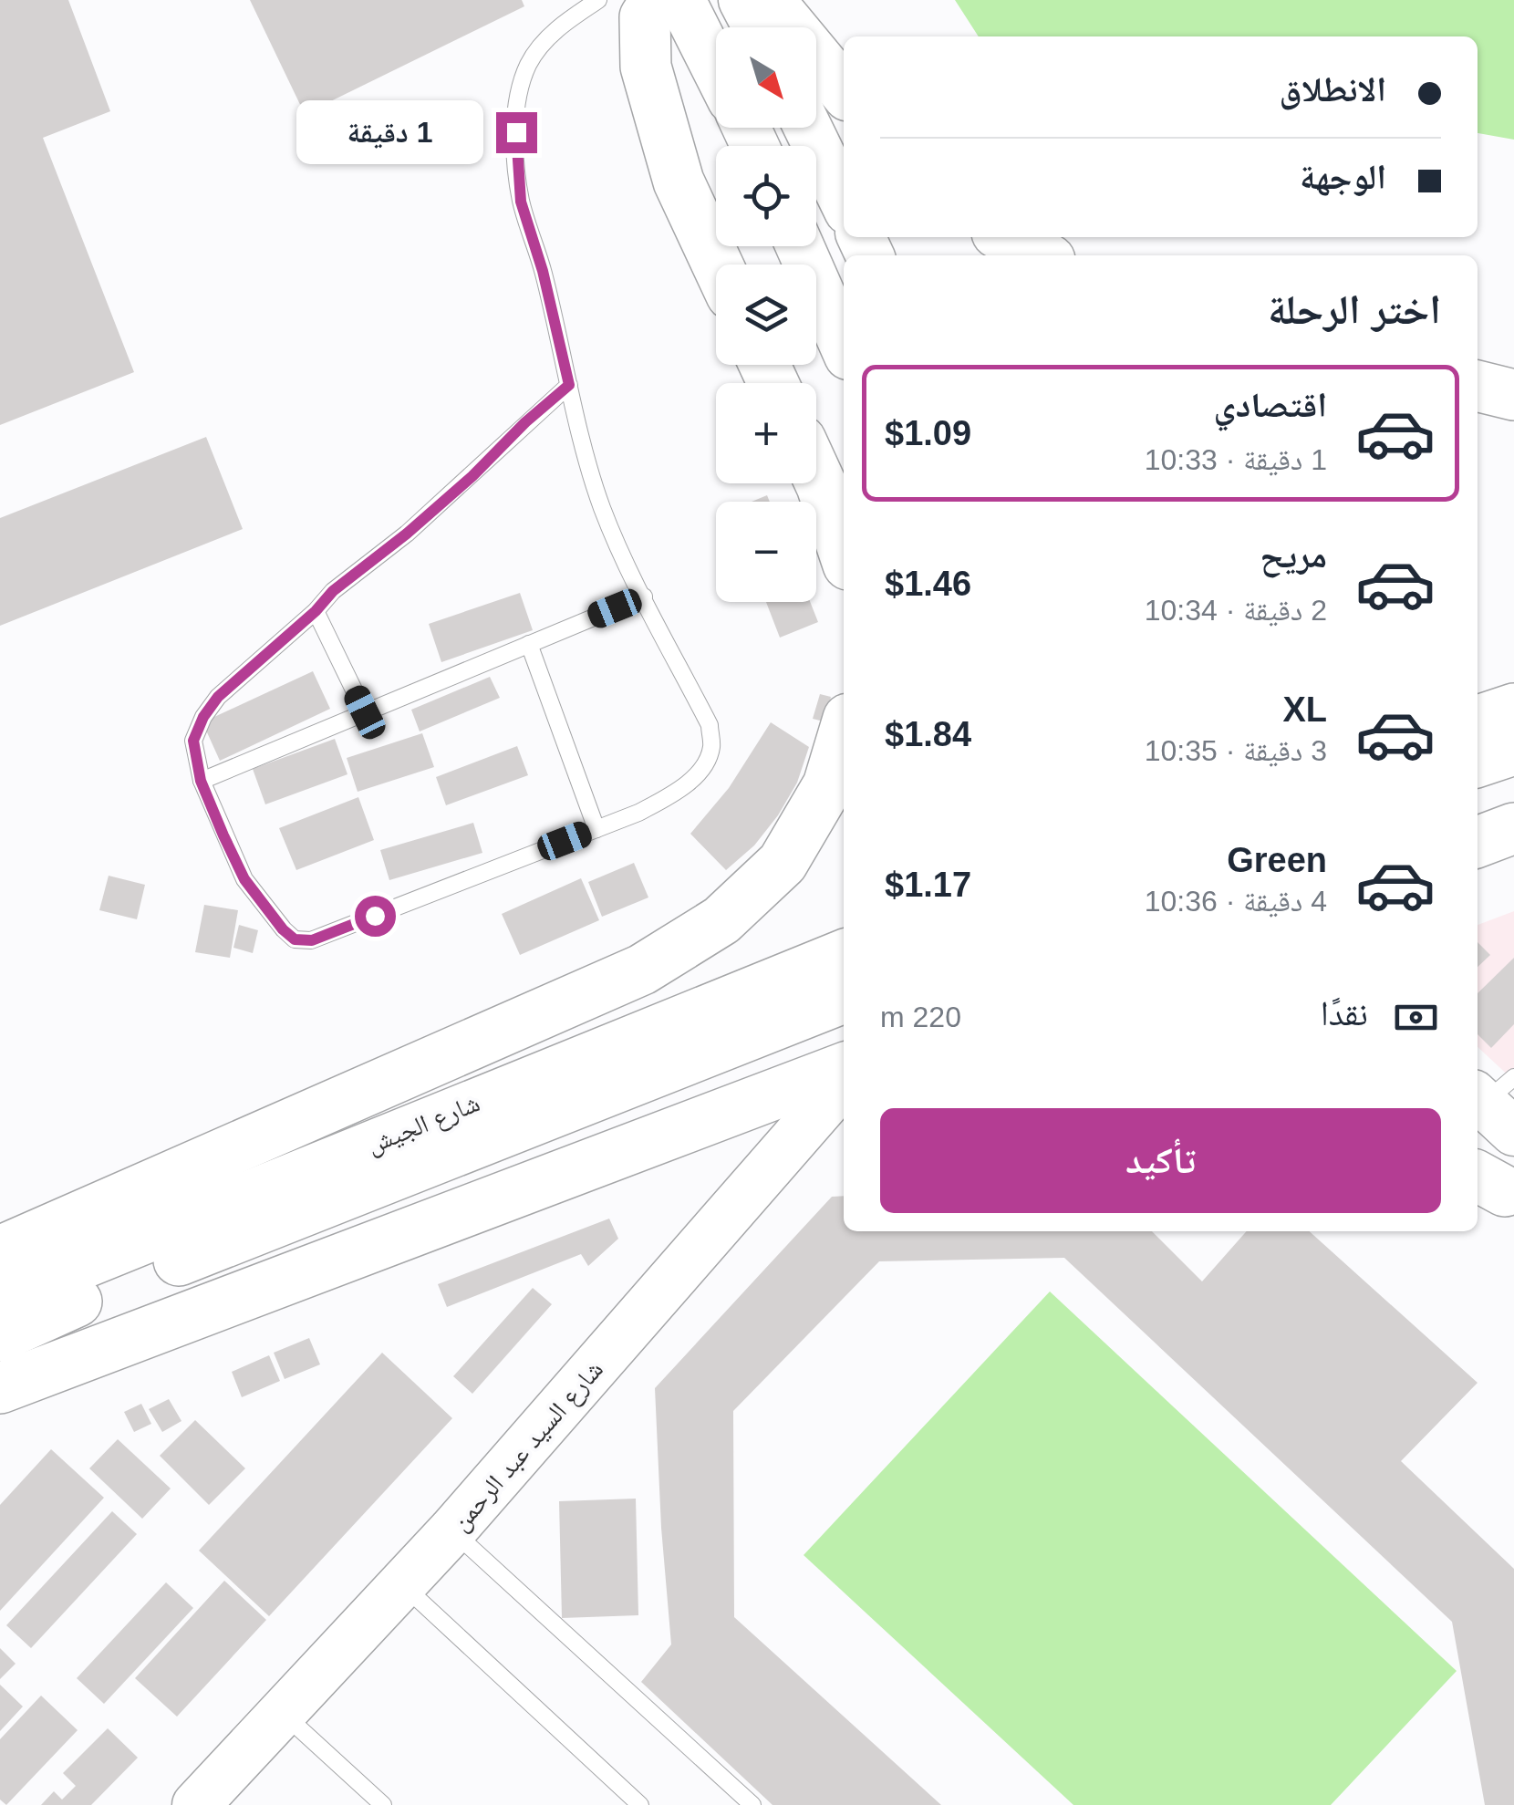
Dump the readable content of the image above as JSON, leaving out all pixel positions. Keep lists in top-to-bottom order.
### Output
{
  "streets": {
    "highway": ["شارع الجيش"],
    "street": ["شارع السيد عبد الرحمن"]
  },
  "north": "bottom right",
  "page": {
    "map_buttons": ["+", "−"],
    "banner": ["الانطلاق", "الوجهة"],
    "bubble": "1 دقيقة",
    "heading": "اختر الرحلة",
    "list": [
      {
        "name": "اقتصادي",
        "note": "1 دقيقة · 10:33",
        "value": "$1.09"
      },
      {
        "name": "مريح",
        "note": "2 دقيقة · 10:34",
        "value": "$1.46"
      },
      {
        "name": "XL",
        "note": "3 دقيقة · 10:35",
        "value": "$1.84"
      },
      {
        "name": "Green",
        "note": "4 دقيقة · 10:36",
        "value": "$1.17"
      }
    ],
    "pay": ["نقدًا", "220 m"],
    "buttons": "تأكيد"
  }
}
